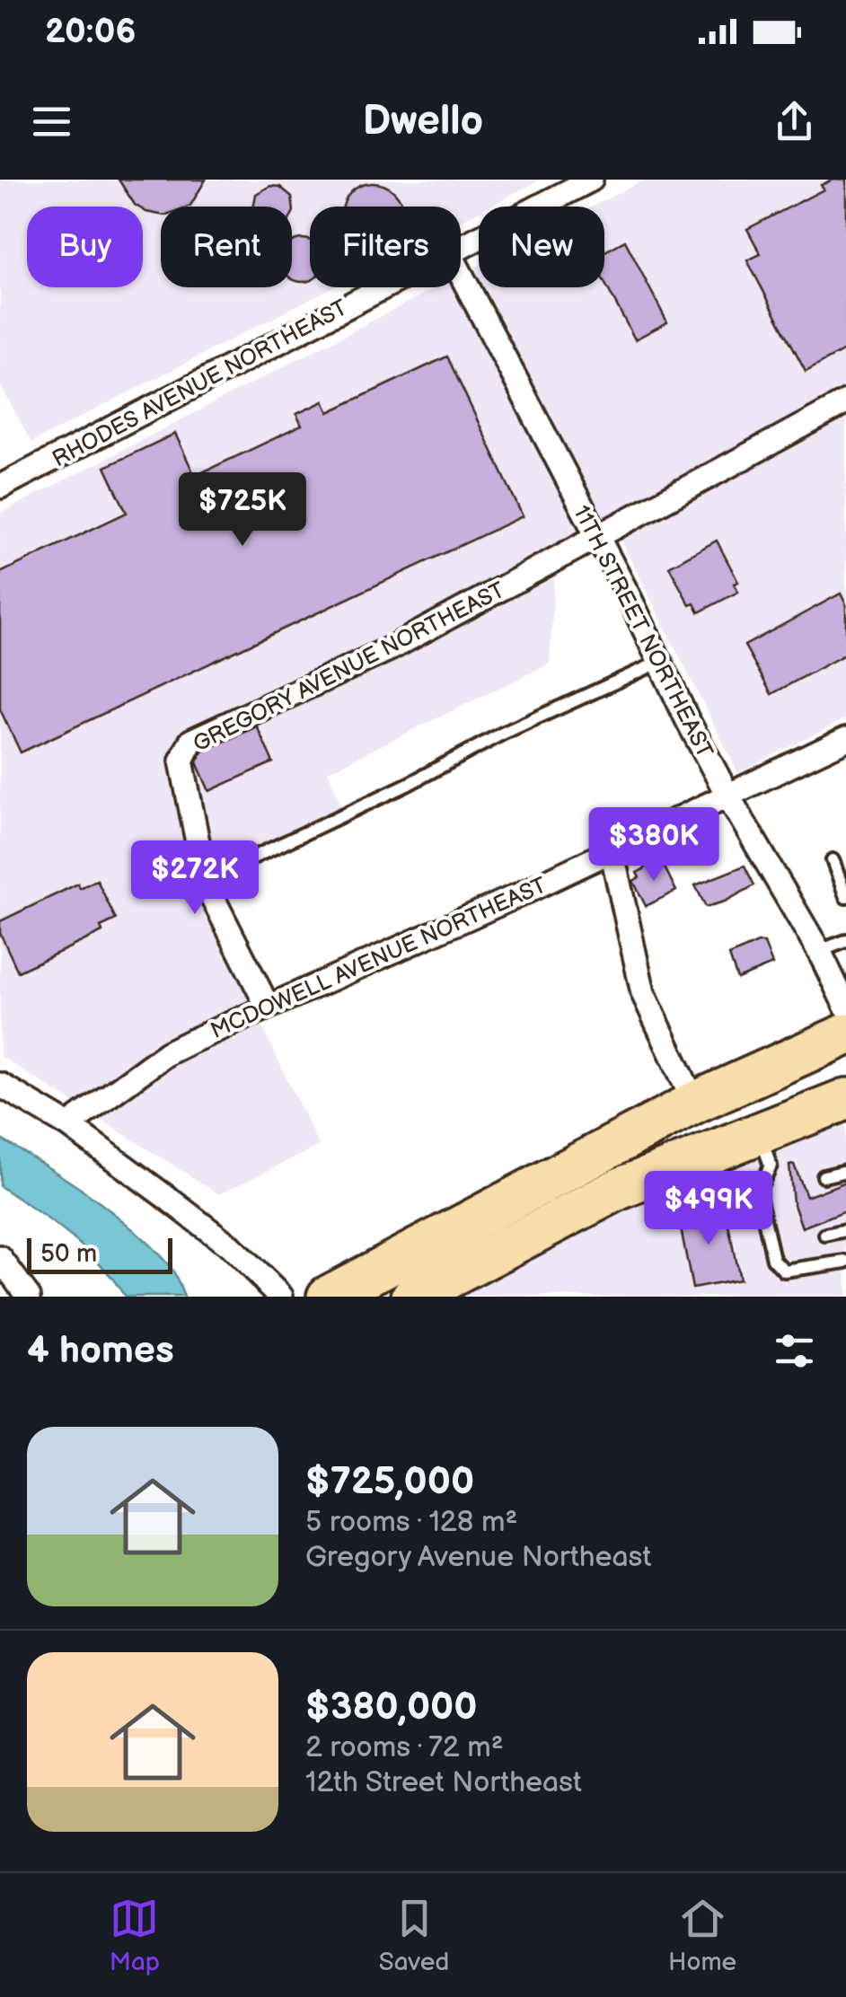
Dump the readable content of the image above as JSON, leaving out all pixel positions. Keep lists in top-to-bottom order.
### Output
{
  "streets": {
    "street": [
      "RHODES AVENUE NORTHEAST",
      "11TH STREET NORTHEAST",
      "GREGORY AVENUE NORTHEAST",
      "MCDOWELL AVENUE NORTHEAST"
    ]
  },
  "crossings": [
    ["11TH STREET NORTHEAST", "GREGORY AVENUE NORTHEAST"],
    ["11TH STREET NORTHEAST", "MCDOWELL AVENUE NORTHEAST"],
    ["GREGORY AVENUE NORTHEAST", "MCDOWELL AVENUE NORTHEAST"]
  ],
  "scale_bar": "50 m",
  "page": {
    "status": "20:06",
    "header": "Dwello",
    "chip": [
      "Buy",
      "Rent",
      "Filters",
      "New"
    ],
    "price": [
      "$725K",
      "$380K",
      "$272K",
      "$499K"
    ],
    "scale": "50 m",
    "heading": "4 homes",
    "list": [
      {
        "name": "$725,000",
        "note": "5 rooms · 128 m² · Gregory Avenue Northeast"
      },
      {
        "name": "$380,000",
        "note": "2 rooms · 72 m² · 12th Street Northeast"
      }
    ],
    "tabs": ["Map", "Saved", "Home"]
  }
}
